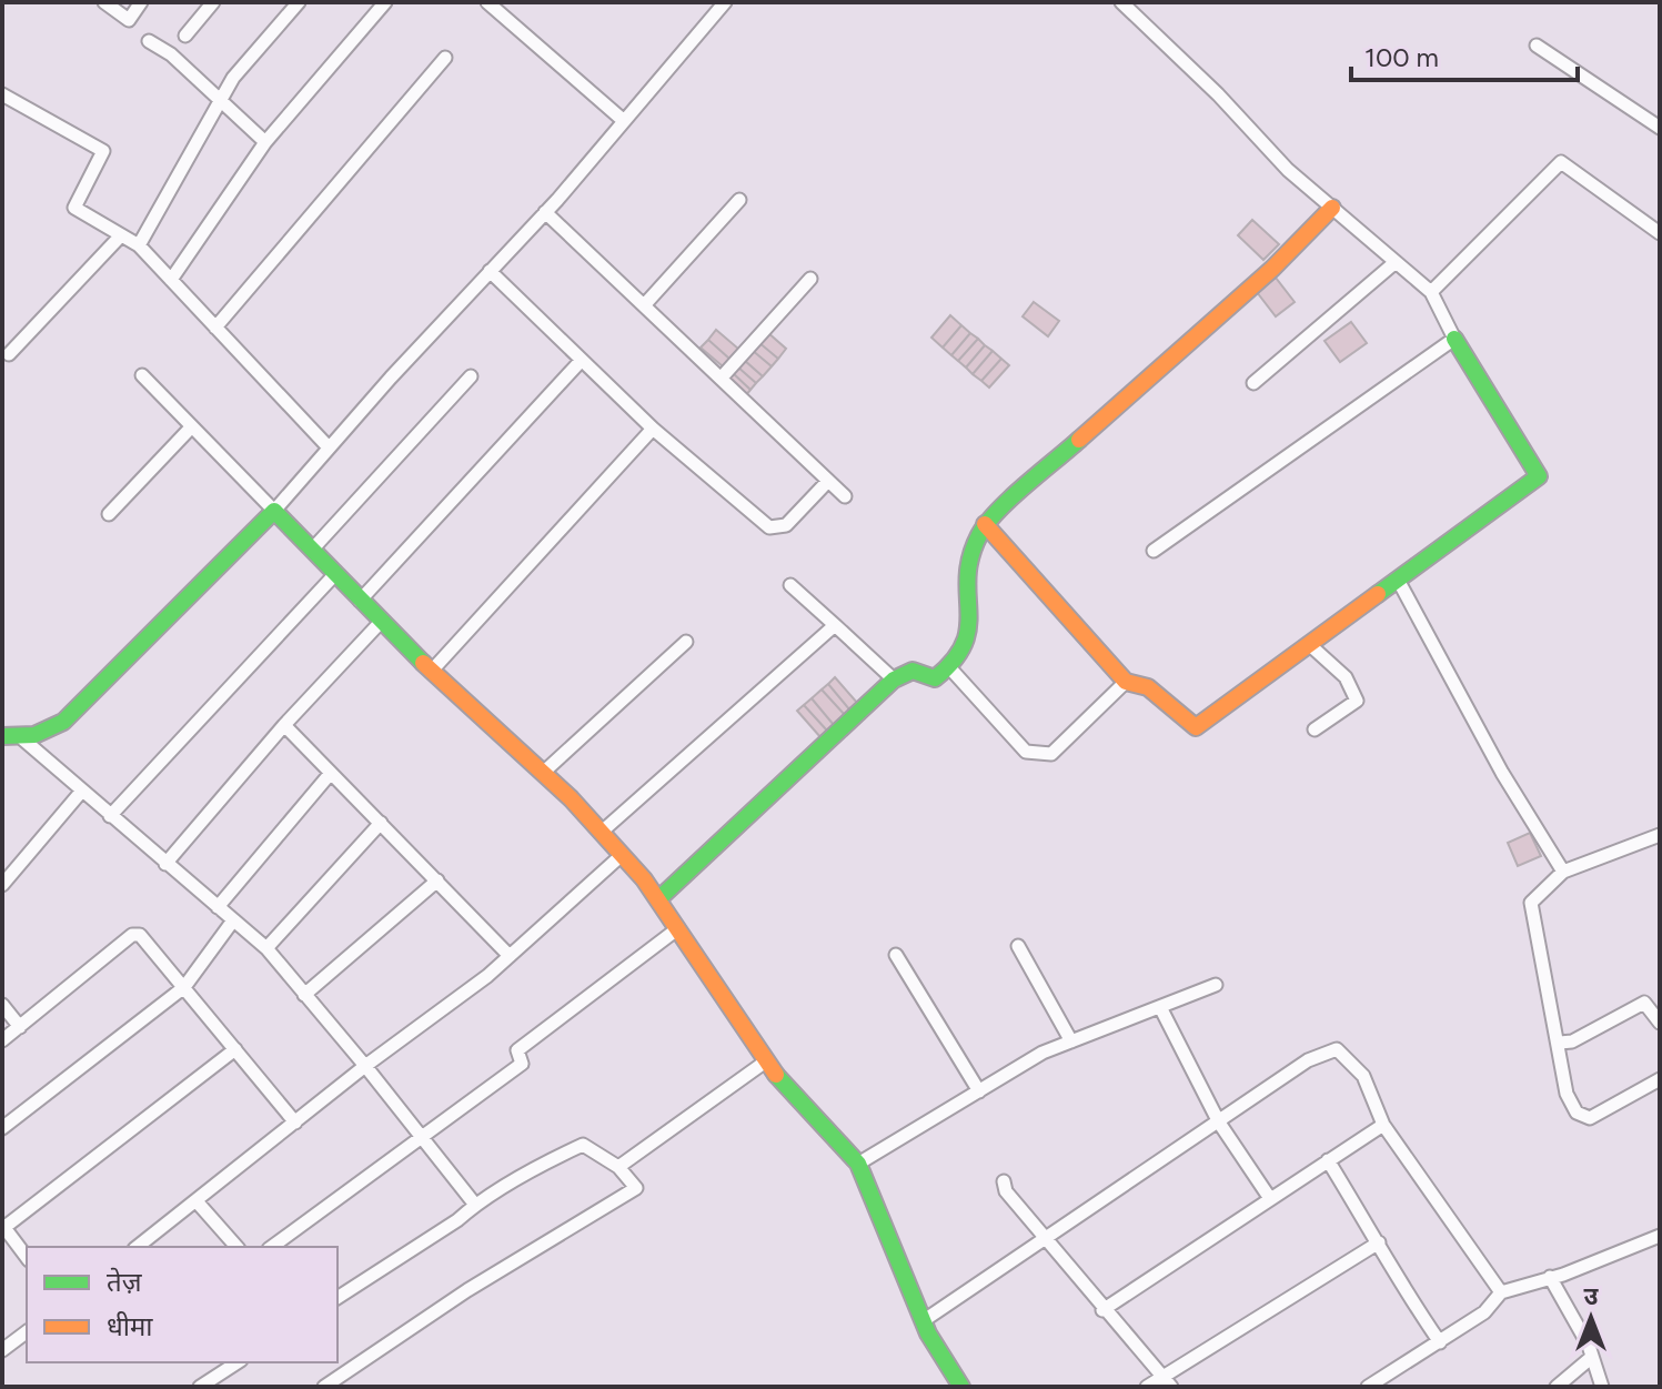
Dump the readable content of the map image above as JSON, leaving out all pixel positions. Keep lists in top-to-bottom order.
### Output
{
  "legend": ["तेज़", "धीमा"],
  "scale_bar": "100 m",
  "north": "top"
}
